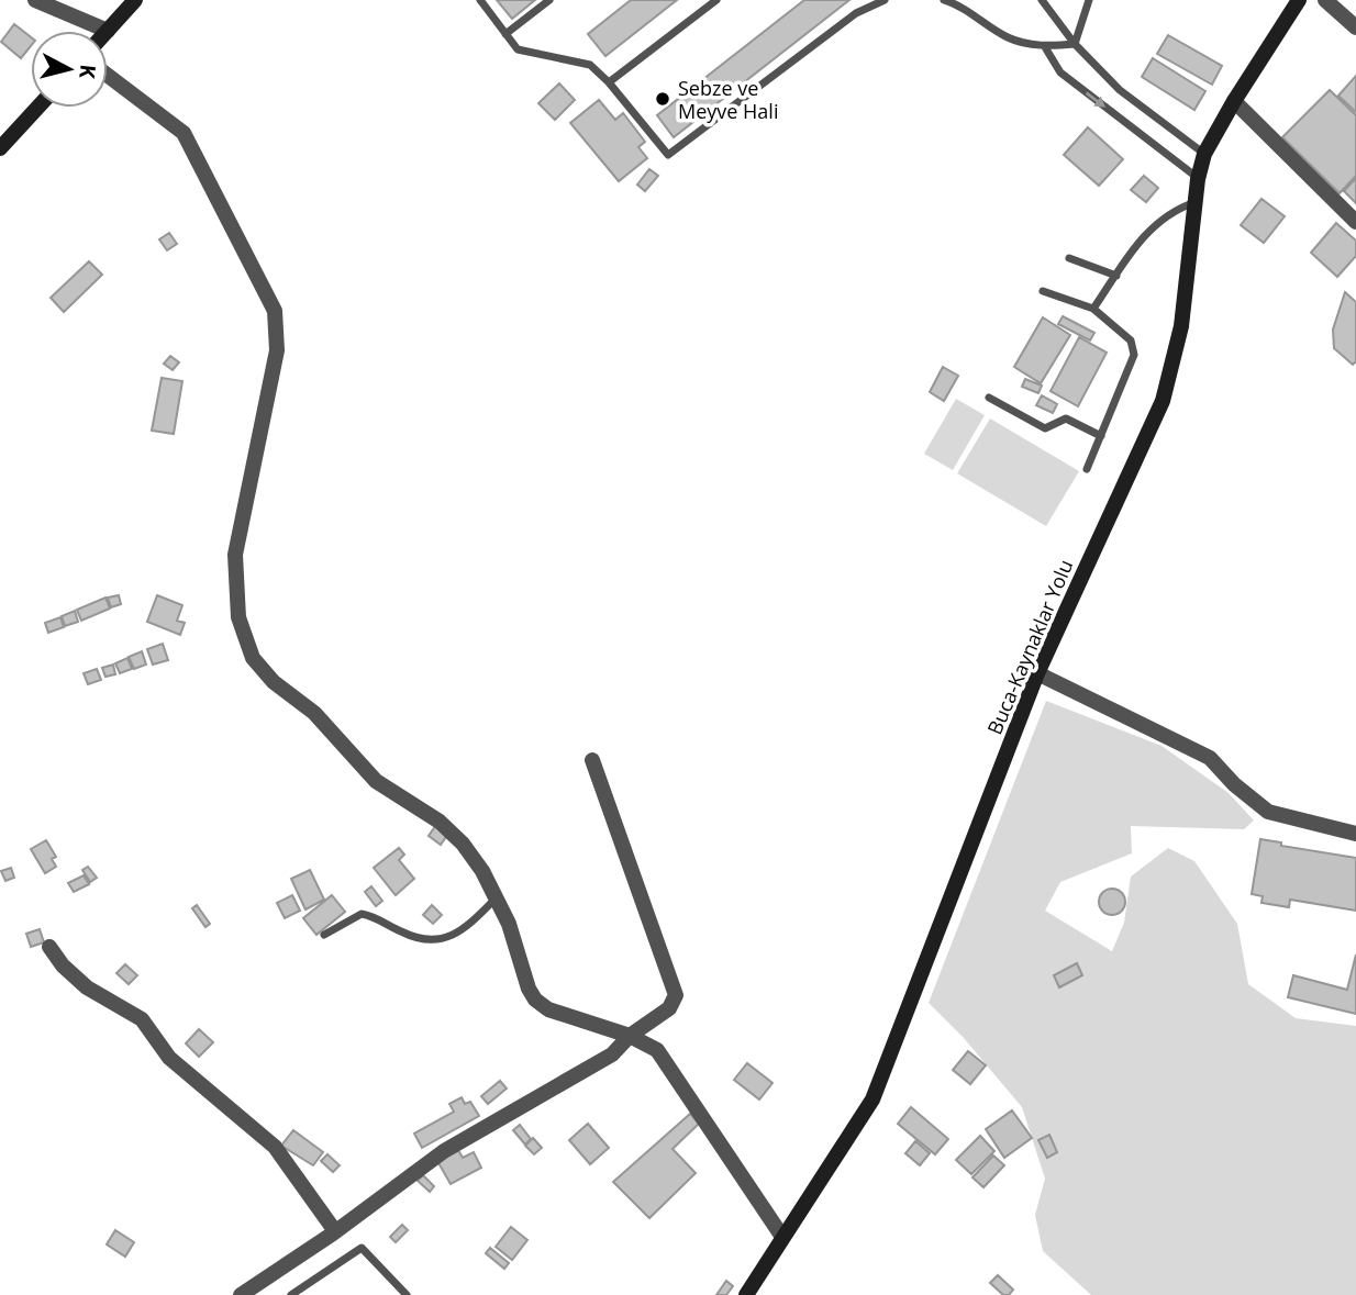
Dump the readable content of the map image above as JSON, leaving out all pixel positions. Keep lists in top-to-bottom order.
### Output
{
  "streets": {
    "street": ["Buca-Kaynaklar Yolu"]
  },
  "places": ["Sebze ve Meyve Hali"],
  "north": "right"
}
